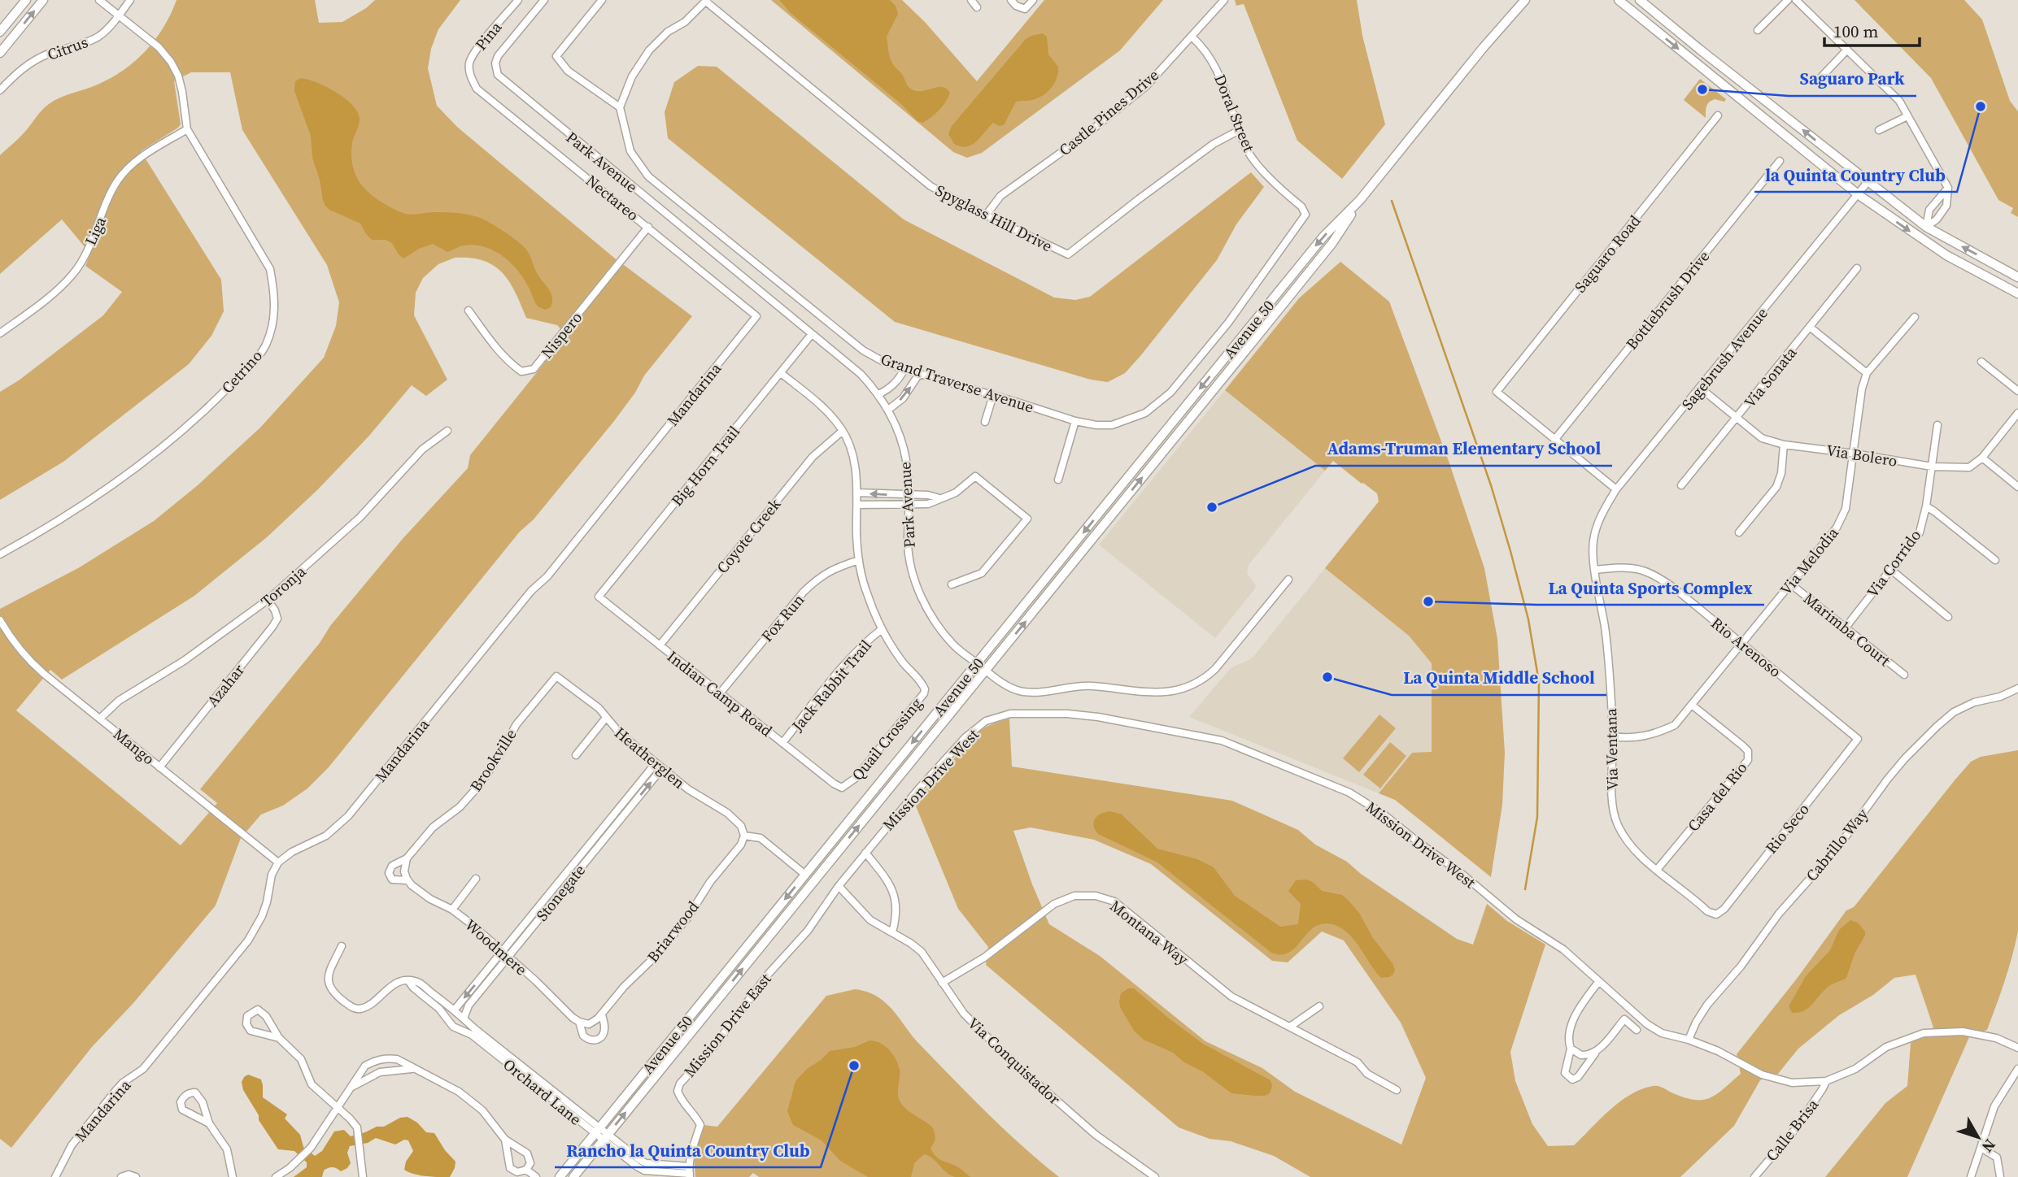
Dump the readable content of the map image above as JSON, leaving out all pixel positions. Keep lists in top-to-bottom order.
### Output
{
  "streets": {
    "main road": ["Avenue 50"],
    "street": [
      "Pina",
      "Citrus",
      "Castle Pines Drive",
      "Doral Street",
      "Park Avenue",
      "Nectareo",
      "Spyglass Hill Drive",
      "Liga",
      "Saguaro Road",
      "Bottlebrush Drive",
      "Nispero",
      "Sagebrush Avenue",
      "Cetrino",
      "Via Sonata",
      "Grand Traverse Avenue",
      "Mandarina",
      "Via Bolero",
      "Big Horn Trail",
      "Coyote Creek",
      "Via Melodia",
      "Via Corrido",
      "Toronja",
      "Fox Run",
      "Marimba Court",
      "Rio Arenoso",
      "Azahar",
      "Jack Rabbit Trail",
      "Indian Camp Road",
      "Quail Crossing",
      "Mango",
      "Via Ventana",
      "Heatherglen",
      "Brookville",
      "Mission Drive West",
      "Casa del Rio",
      "Rio Seco",
      "Cabrillo Way",
      "Stonegate",
      "Briarwood",
      "Montana Way",
      "Woodmere",
      "Mission Drive East",
      "Via Conquistador",
      "Orchard Lane",
      "Calle Brisa"
    ]
  },
  "crossings": [
    ["Pina", "Nectareo"],
    ["Citrus", "Cetrino"],
    ["Castle Pines Drive", "Doral Street"],
    ["Castle Pines Drive", "Spyglass Hill Drive"],
    ["Doral Street", "Spyglass Hill Drive"],
    ["Doral Street", "Grand Traverse Avenue"],
    ["Park Avenue", "Avenue 50"],
    ["Park Avenue", "Big Horn Trail"],
    ["Nectareo", "Nispero"],
    ["Nectareo", "Mandarina"],
    ["Liga", "Cetrino"],
    ["Saguaro Road", "Bottlebrush Drive"],
    ["Avenue 50", "Orchard Lane"],
    ["Sagebrush Avenue", "Via Bolero"],
    ["Sagebrush Avenue", "Via Ventana"],
    ["Via Sonata", "Via Bolero"],
    ["Mandarina", "Mango"],
    ["Via Bolero", "Via Melodia"],
    ["Via Bolero", "Via Corrido"],
    ["Big Horn Trail", "Indian Camp Road"],
    ["Coyote Creek", "Indian Camp Road"],
    ["Via Melodia", "Marimba Court"],
    ["Via Melodia", "Rio Arenoso"],
    ["Via Melodia", "Via Ventana"],
    ["Via Melodia", "Casa del Rio"],
    ["Via Corrido", "Marimba Court"],
    ["Toronja", "Azahar"],
    ["Toronja", "Mango"],
    ["Fox Run", "Indian Camp Road"],
    ["Rio Arenoso", "Via Ventana"],
    ["Rio Arenoso", "Rio Seco"],
    ["Azahar", "Mango"],
    ["Jack Rabbit Trail", "Indian Camp Road"],
    ["Jack Rabbit Trail", "Quail Crossing"],
    ["Indian Camp Road", "Quail Crossing"],
    ["Via Ventana", "Casa del Rio"],
    ["Via Ventana", "Rio Seco"],
    ["Heatherglen", "Brookville"],
    ["Heatherglen", "Stonegate"],
    ["Heatherglen", "Briarwood"],
    ["Brookville", "Woodmere"],
    ["Mission Drive West", "Cabrillo Way"],
    ["Mission Drive West", "Mission Drive East"],
    ["Mission Drive West", "Via Conquistador"],
    ["Mission Drive West", "Calle Brisa"],
    ["Stonegate", "Woodmere"],
    ["Stonegate", "Orchard Lane"],
    ["Briarwood", "Woodmere"],
    ["Montana Way", "Via Conquistador"],
    ["Mission Drive East", "Via Conquistador"],
    ["Mission Drive East", "Orchard Lane"]
  ],
  "places": [
    "Saguaro Park",
    "la Quinta Country Club",
    "Adams-Truman Elementary School",
    "La Quinta Sports Complex",
    "La Quinta Middle School",
    "Rancho la Quinta Country Club"
  ],
  "scale_bar": "100 m",
  "north": "bottom right"
}
